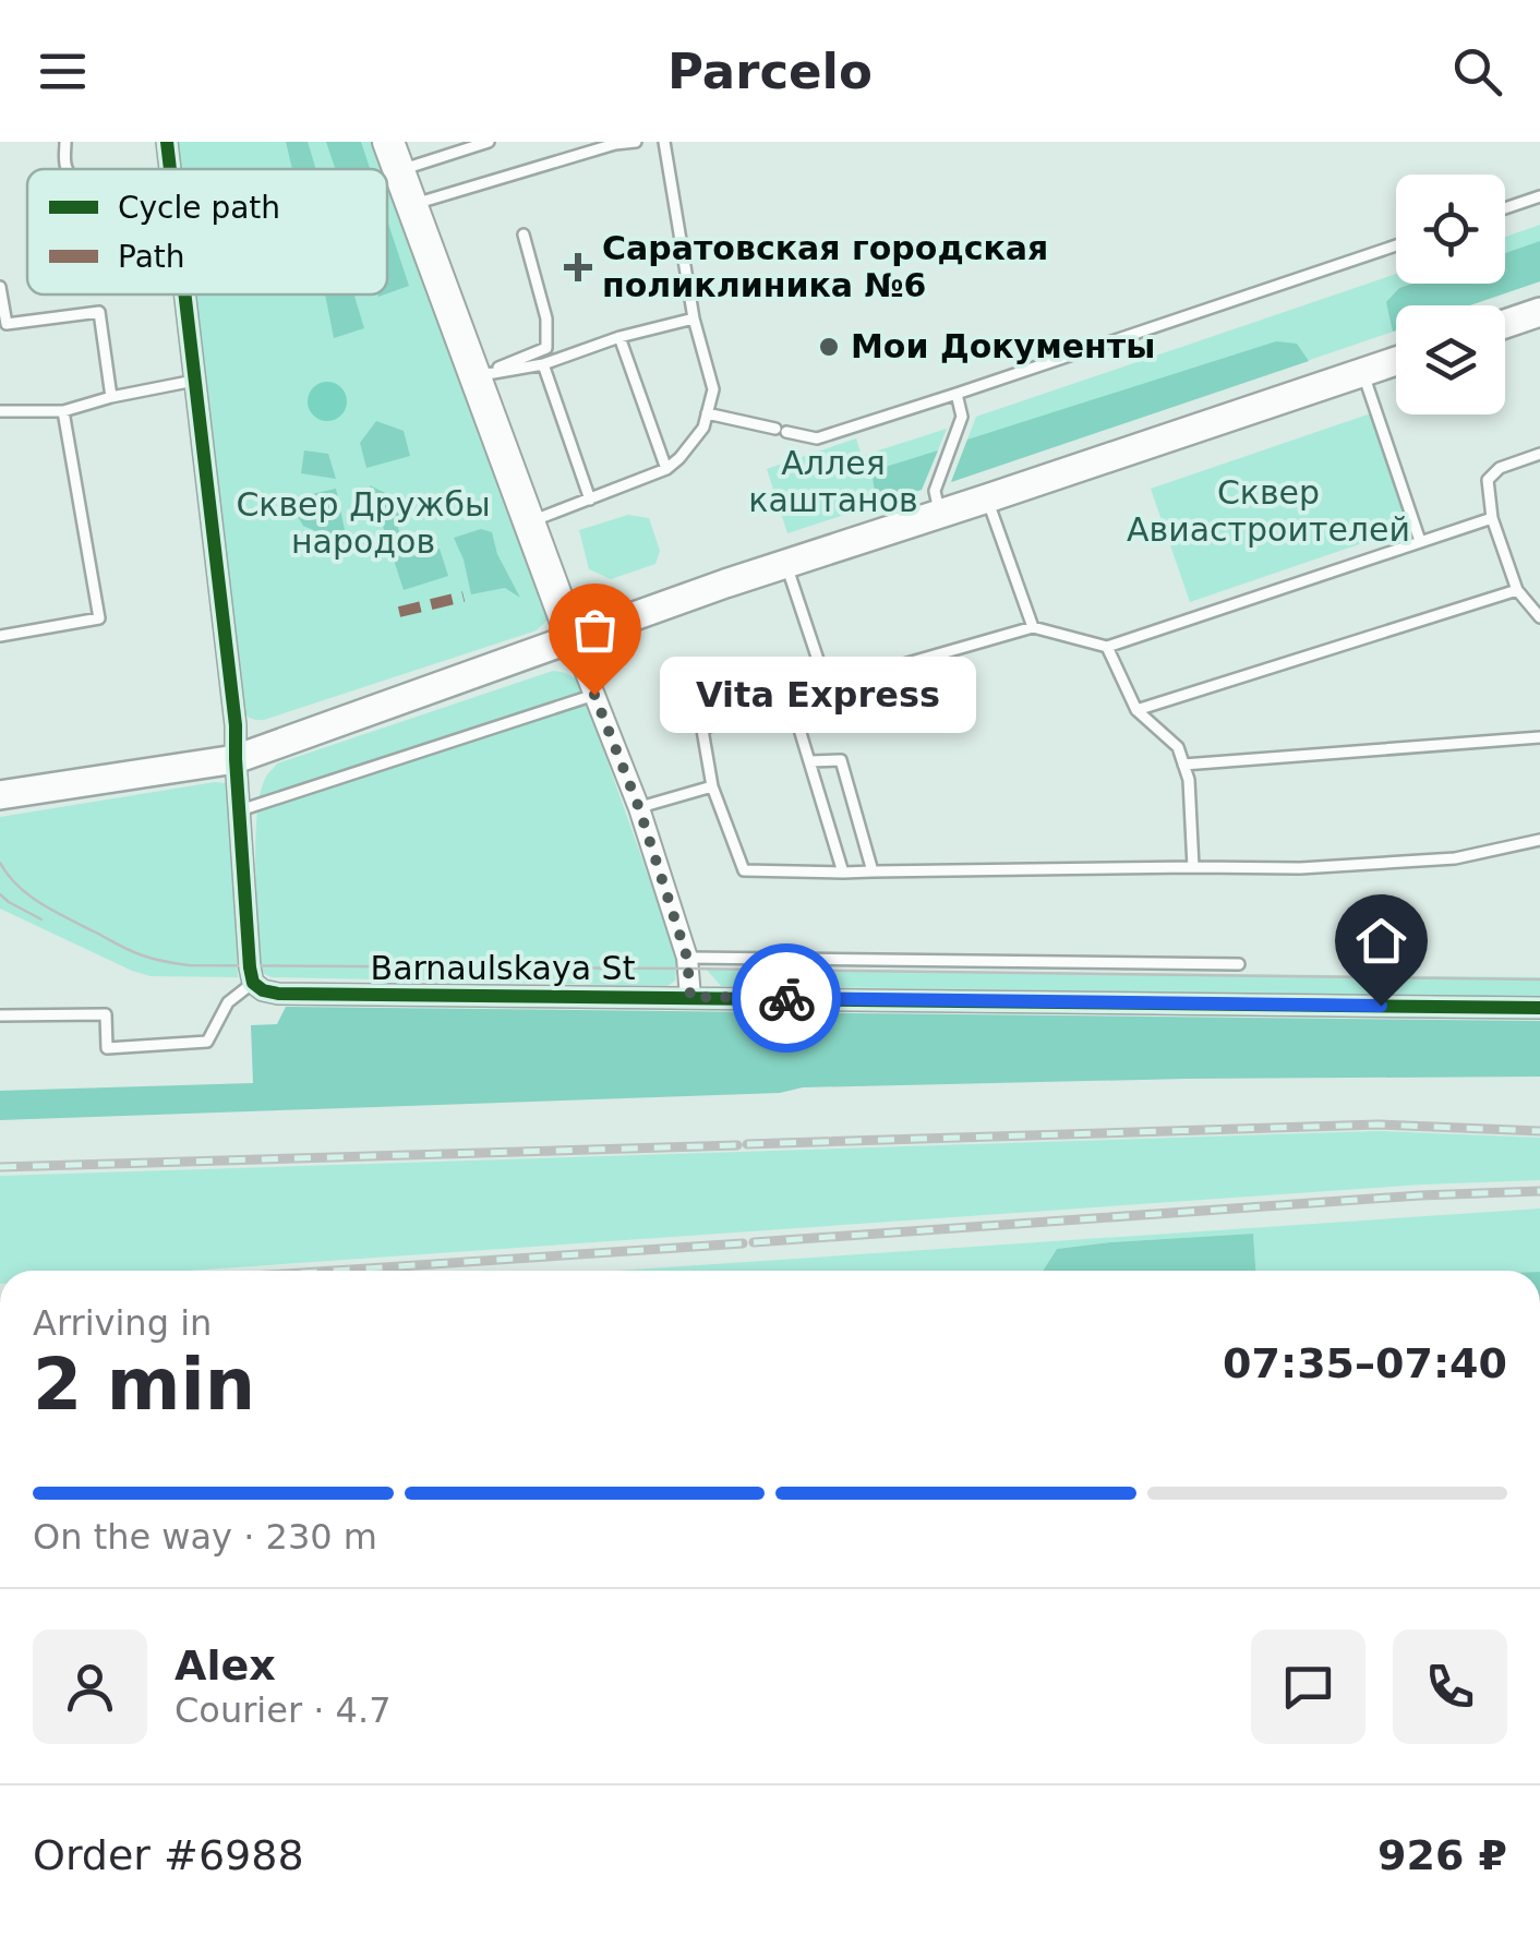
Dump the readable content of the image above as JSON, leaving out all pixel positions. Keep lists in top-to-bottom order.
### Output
{
  "streets": {
    "street": ["Barnaulskaya St"]
  },
  "parks": ["Аллея каштанов", "Сквер Авиастроителей", "Сквер Дружбы народов"],
  "places": {
    "health": ["Саратовская городская поликлиника №6"],
    "other": ["Мои Документы", "Vita Express"]
  },
  "legend": ["Cycle path", "Path"],
  "page": {
    "header": "Parcelo",
    "bubble": "Vita Express",
    "heading": ["2 min", "Arriving in", "07:35–07:40"],
    "panel": [
      "Alex",
      "Courier · 4.7",
      "Order #6988",
      "926 ₽"
    ],
    "bar": "On the way · 230 m"
  }
}
